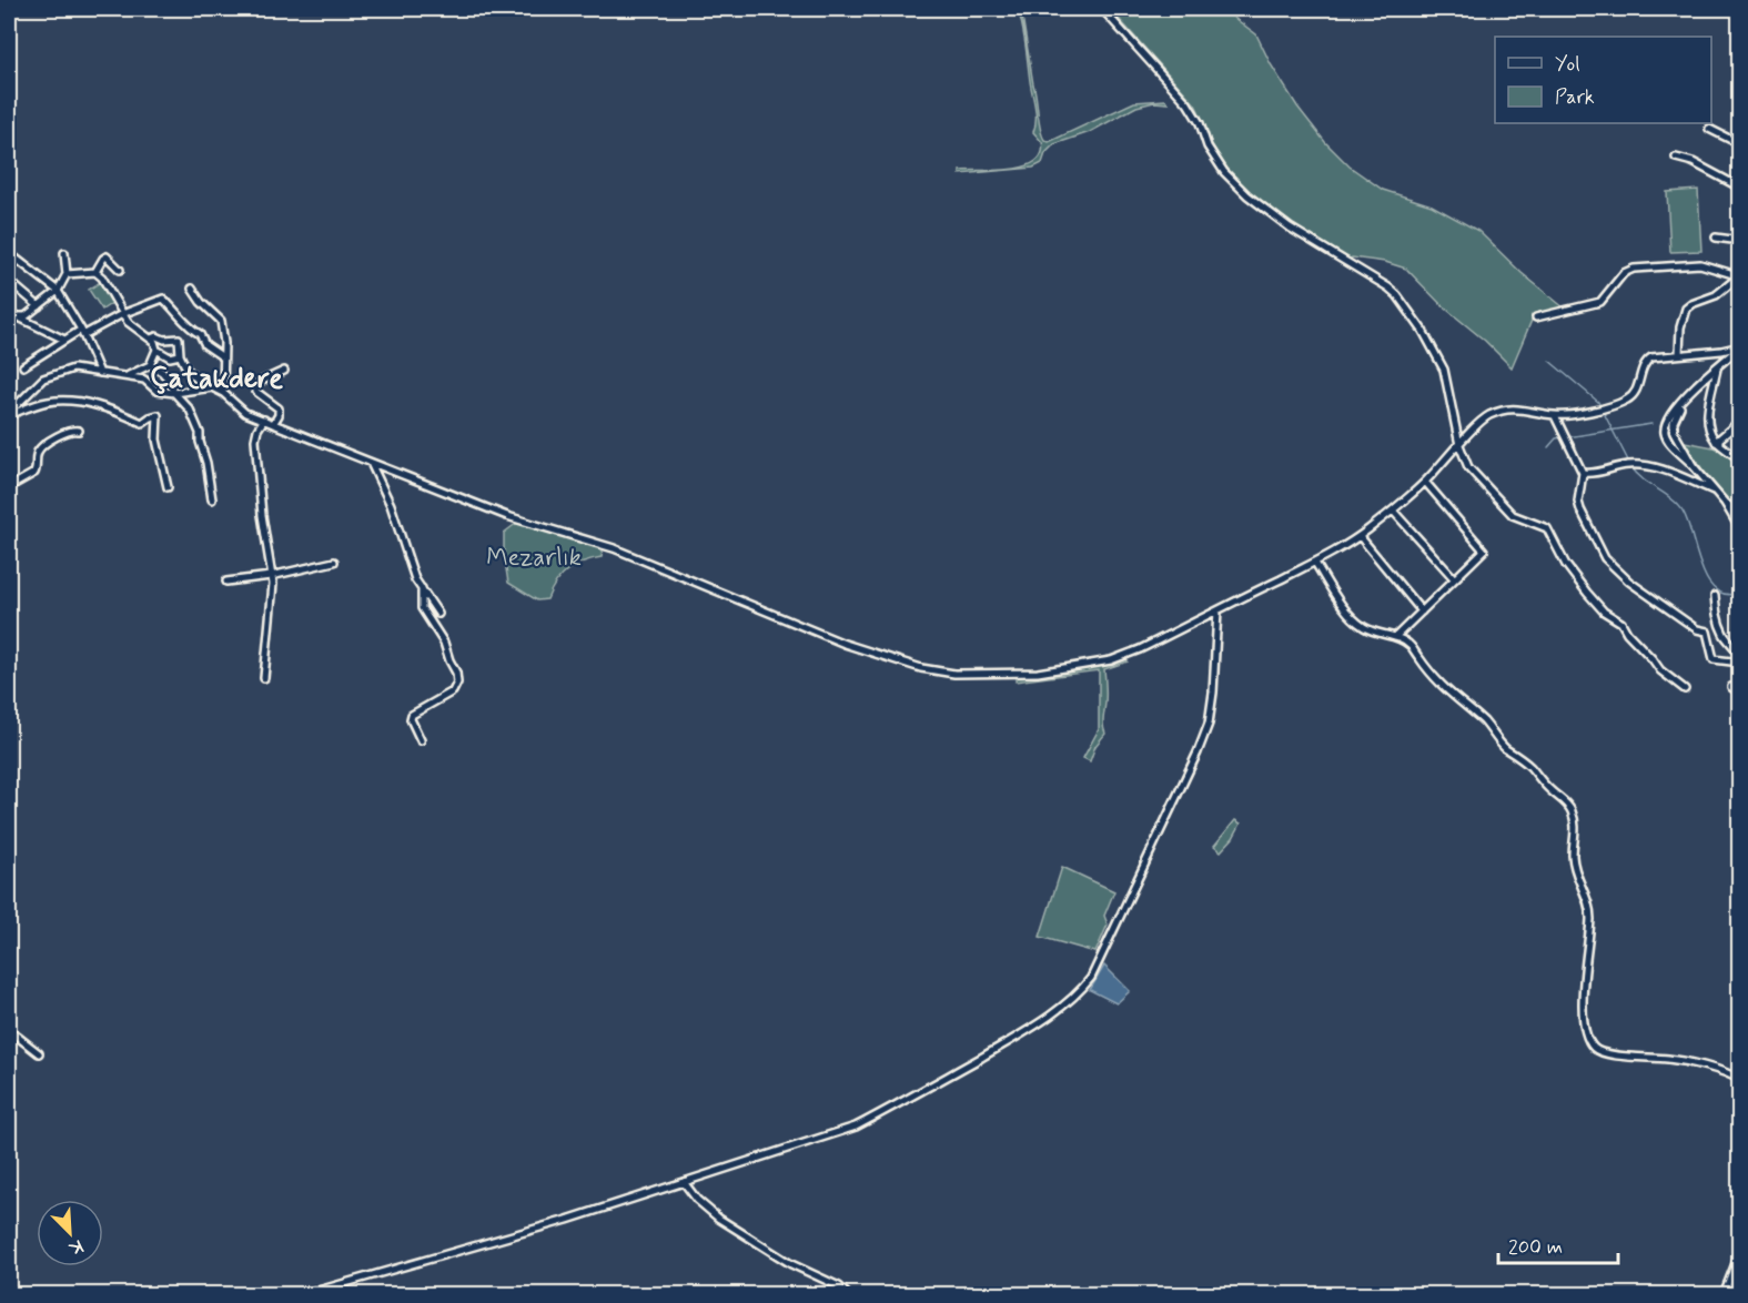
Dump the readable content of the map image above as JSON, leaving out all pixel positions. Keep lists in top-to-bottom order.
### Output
{
  "districts": ["Çatakdere"],
  "parks": ["Mezarlık"],
  "legend": ["Yol", "Park"],
  "scale_bar": "200 m",
  "north": "bottom right"
}
